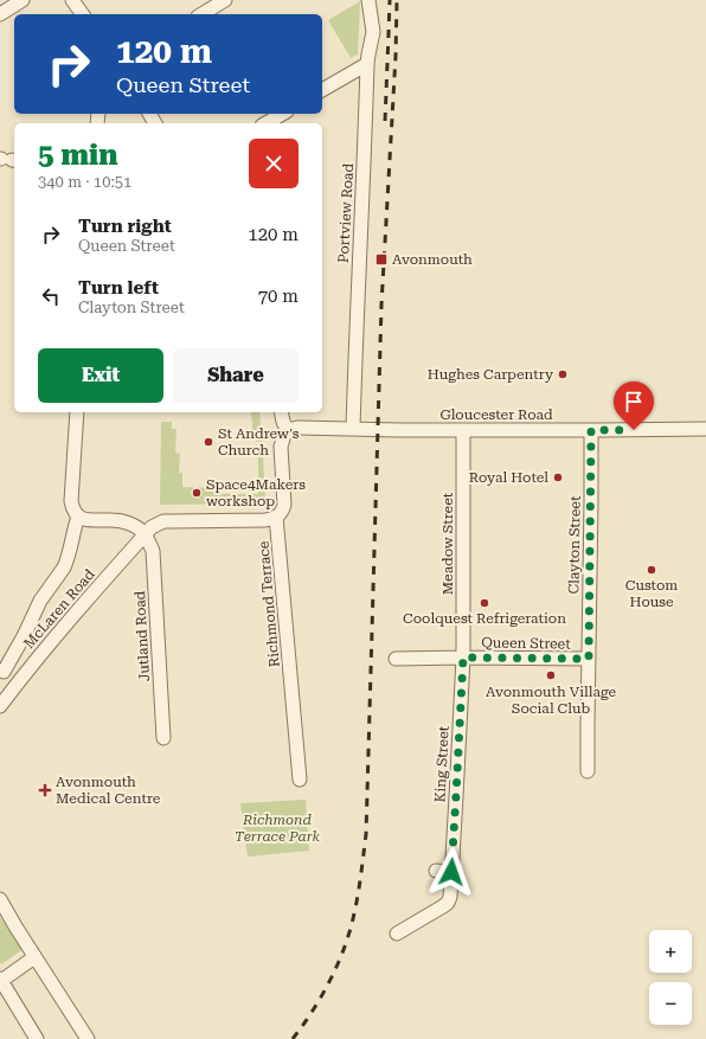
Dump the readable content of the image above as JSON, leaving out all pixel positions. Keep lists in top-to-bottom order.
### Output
{
  "streets": {
    "street": [
      "Portview Road",
      "Gloucester Road",
      "Meadow Street",
      "Clayton Street",
      "Richmond Terrace",
      "McLaren Road",
      "Jutland Road",
      "Queen Street",
      "King Street"
    ]
  },
  "crossings": [
    ["Portview Road", "Gloucester Road"],
    ["Gloucester Road", "Meadow Street"],
    ["Gloucester Road", "Clayton Street"],
    ["Gloucester Road", "Richmond Terrace"],
    ["Meadow Street", "Queen Street"],
    ["Meadow Street", "King Street"],
    ["Clayton Street", "Queen Street"],
    ["Richmond Terrace", "McLaren Road"],
    ["McLaren Road", "Jutland Road"],
    ["Queen Street", "King Street"]
  ],
  "parks": ["Richmond Terrace Park"],
  "places": {
    "transit": ["Avonmouth"],
    "other": [
      "Hughes Carpentry",
      "St Andrew's Church",
      "Royal Hotel",
      "Space4Makers workshop",
      "Custom House",
      "Coolquest Refrigeration",
      "Avonmouth Village Social Club"
    ],
    "health": ["Avonmouth Medical Centre"]
  },
  "page": {
    "turn": ["120 m", "Queen Street"],
    "heading": ["5 min", "340 m · 10:51"],
    "list": [
      {
        "name": "Turn right",
        "note": "Queen Street",
        "value": "120 m"
      },
      {
        "name": "Turn left",
        "note": "Clayton Street",
        "value": "70 m"
      }
    ],
    "buttons": ["Exit", "Share"],
    "map_buttons": ["+", "−"]
  }
}
